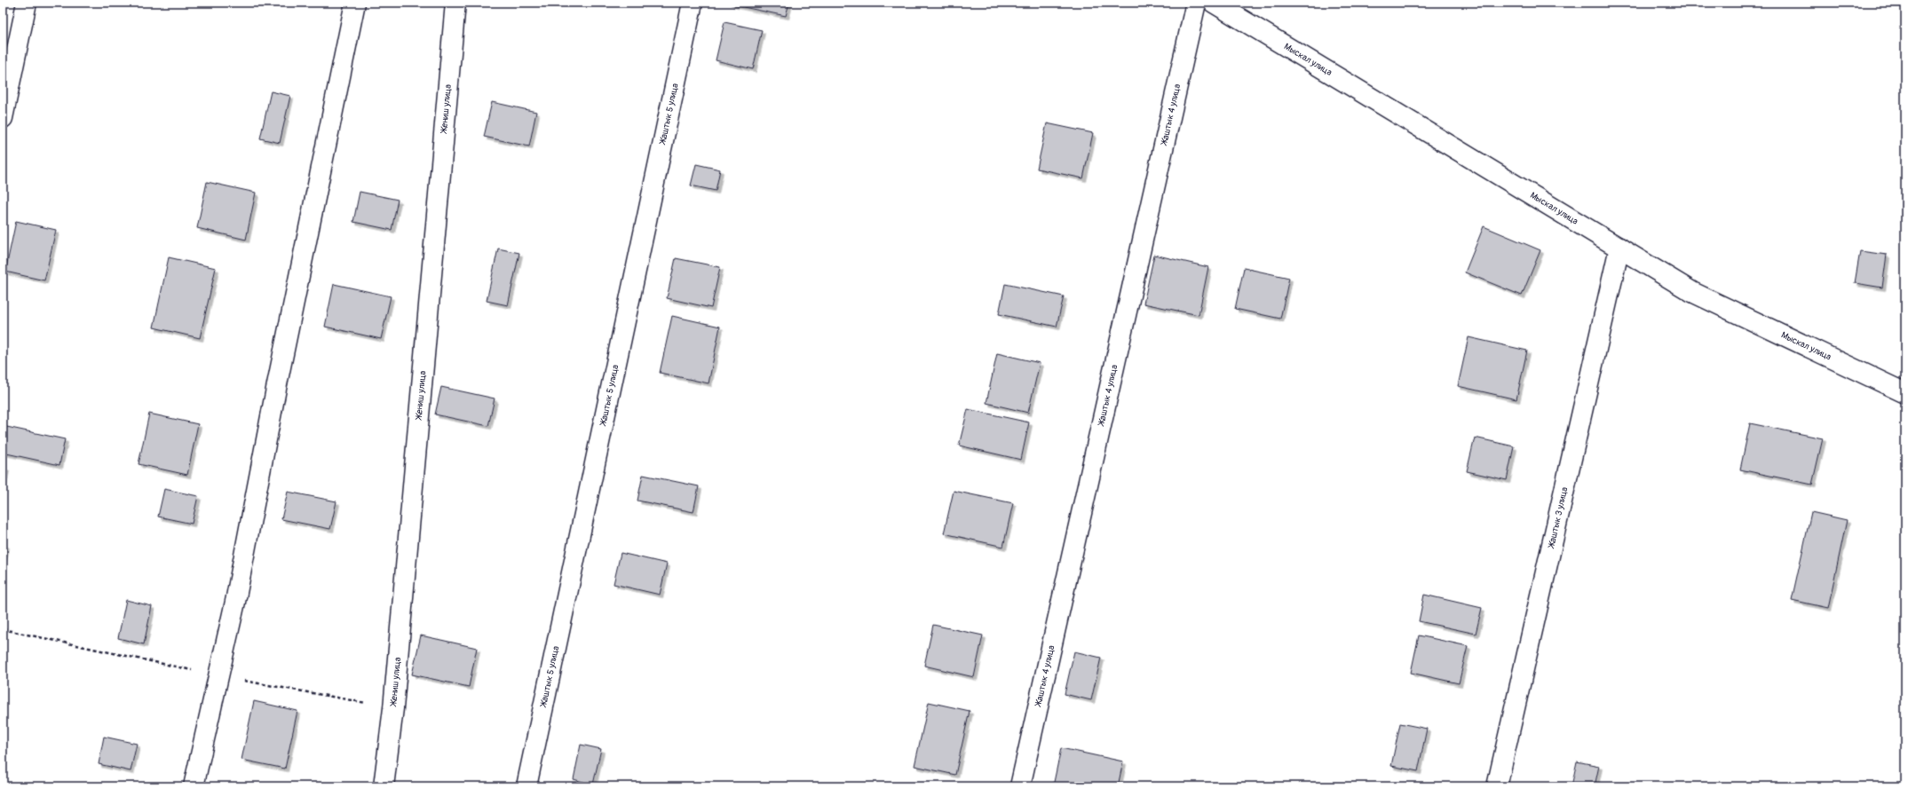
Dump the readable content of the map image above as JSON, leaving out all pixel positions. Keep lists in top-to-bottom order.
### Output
{
  "streets": {
    "street": [
      "Мыскал улица",
      "Жениш улица",
      "Жаштык 5 улица",
      "Жаштык 4 улица",
      "Жаштык 3 улица"
    ]
  },
  "crossings": [
    ["Мыскал улица", "Жаштык 3 улица"]
  ]
}
